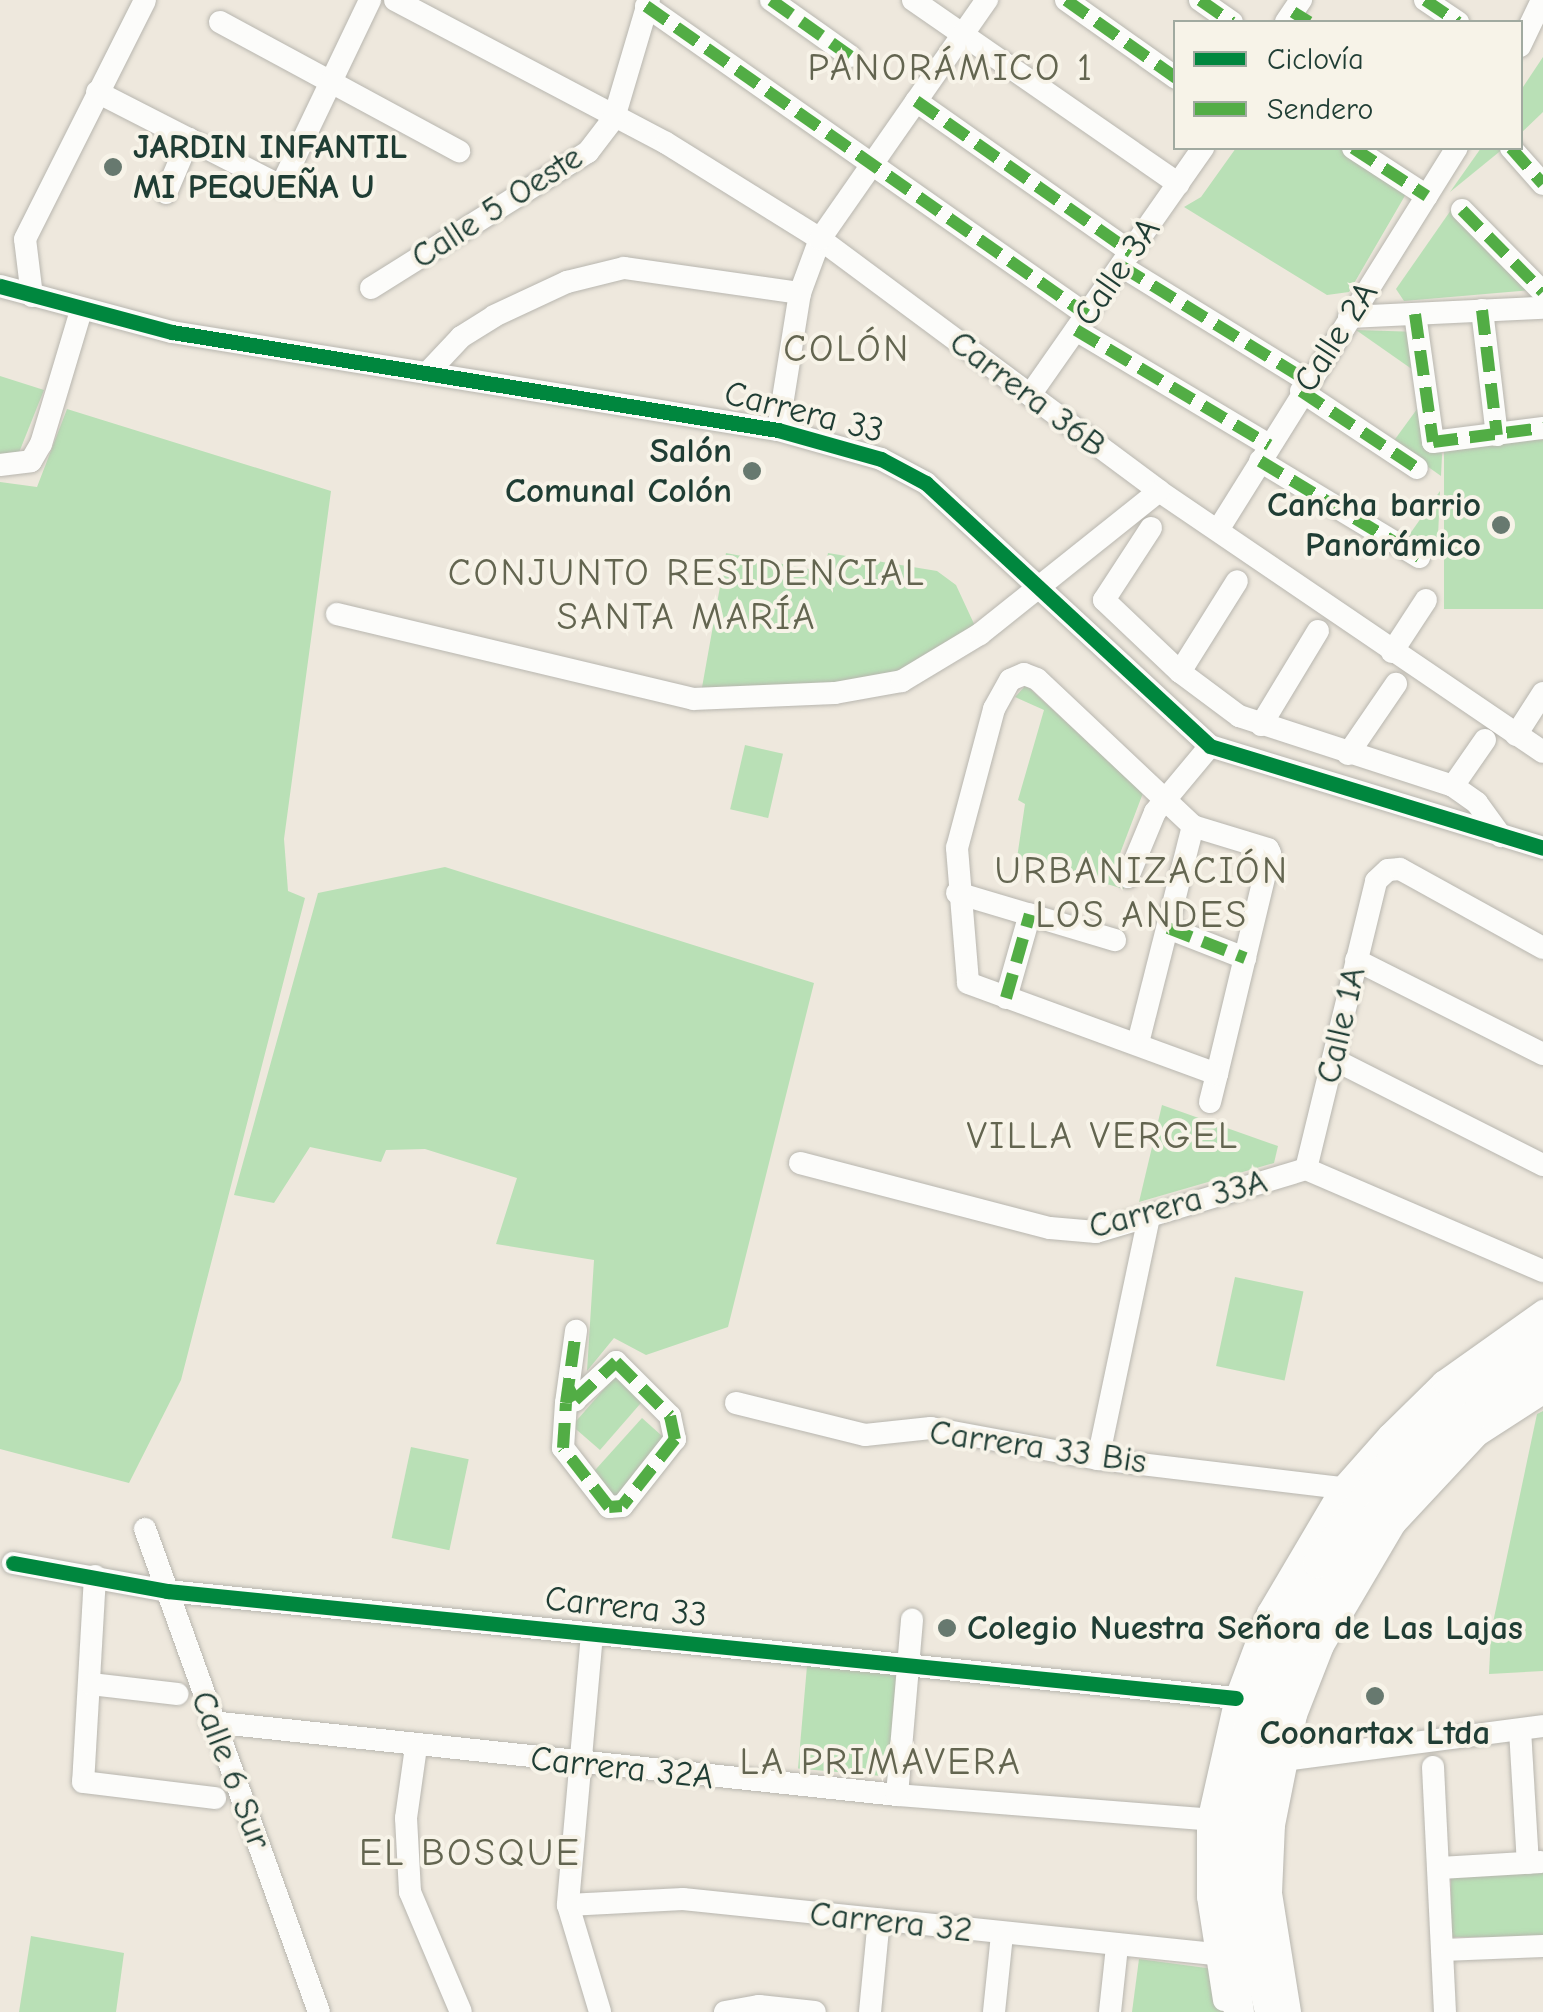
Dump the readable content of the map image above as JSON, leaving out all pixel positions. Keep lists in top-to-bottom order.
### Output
{
  "streets": {
    "street": [
      "Calle 5 Oeste",
      "Calle 3A",
      "Calle 2A",
      "Carrera 36B",
      "Carrera 33",
      "Calle 1A",
      "Carrera 33A",
      "Carrera 33 Bis",
      "Carrera 32A",
      "Calle 6 Sur",
      "Carrera 32"
    ]
  },
  "crossings": [
    ["Calle 5 Oeste", "Carrera 36B"],
    ["Calle 3A", "Carrera 36B"],
    ["Calle 2A", "Carrera 36B"],
    ["Carrera 33", "Calle 6 Sur"],
    ["Calle 1A", "Carrera 33A"],
    ["Carrera 32A", "Calle 6 Sur"]
  ],
  "districts": [
    "PANORÁMICO 1",
    "COLÓN",
    "CONJUNTO RESIDENCIAL SANTA MARÍA",
    "URBANIZACIÓN LOS ANDES",
    "VILLA VERGEL",
    "LA PRIMAVERA",
    "EL BOSQUE"
  ],
  "places": [
    "JARDIN INFANTIL MI PEQUEÑA U",
    "Salón Comunal Colón",
    "Cancha barrio Panorámico",
    "Colegio Nuestra Señora de Las Lajas",
    "Coonartax Ltda"
  ],
  "legend": ["Ciclovía", "Sendero"]
}
